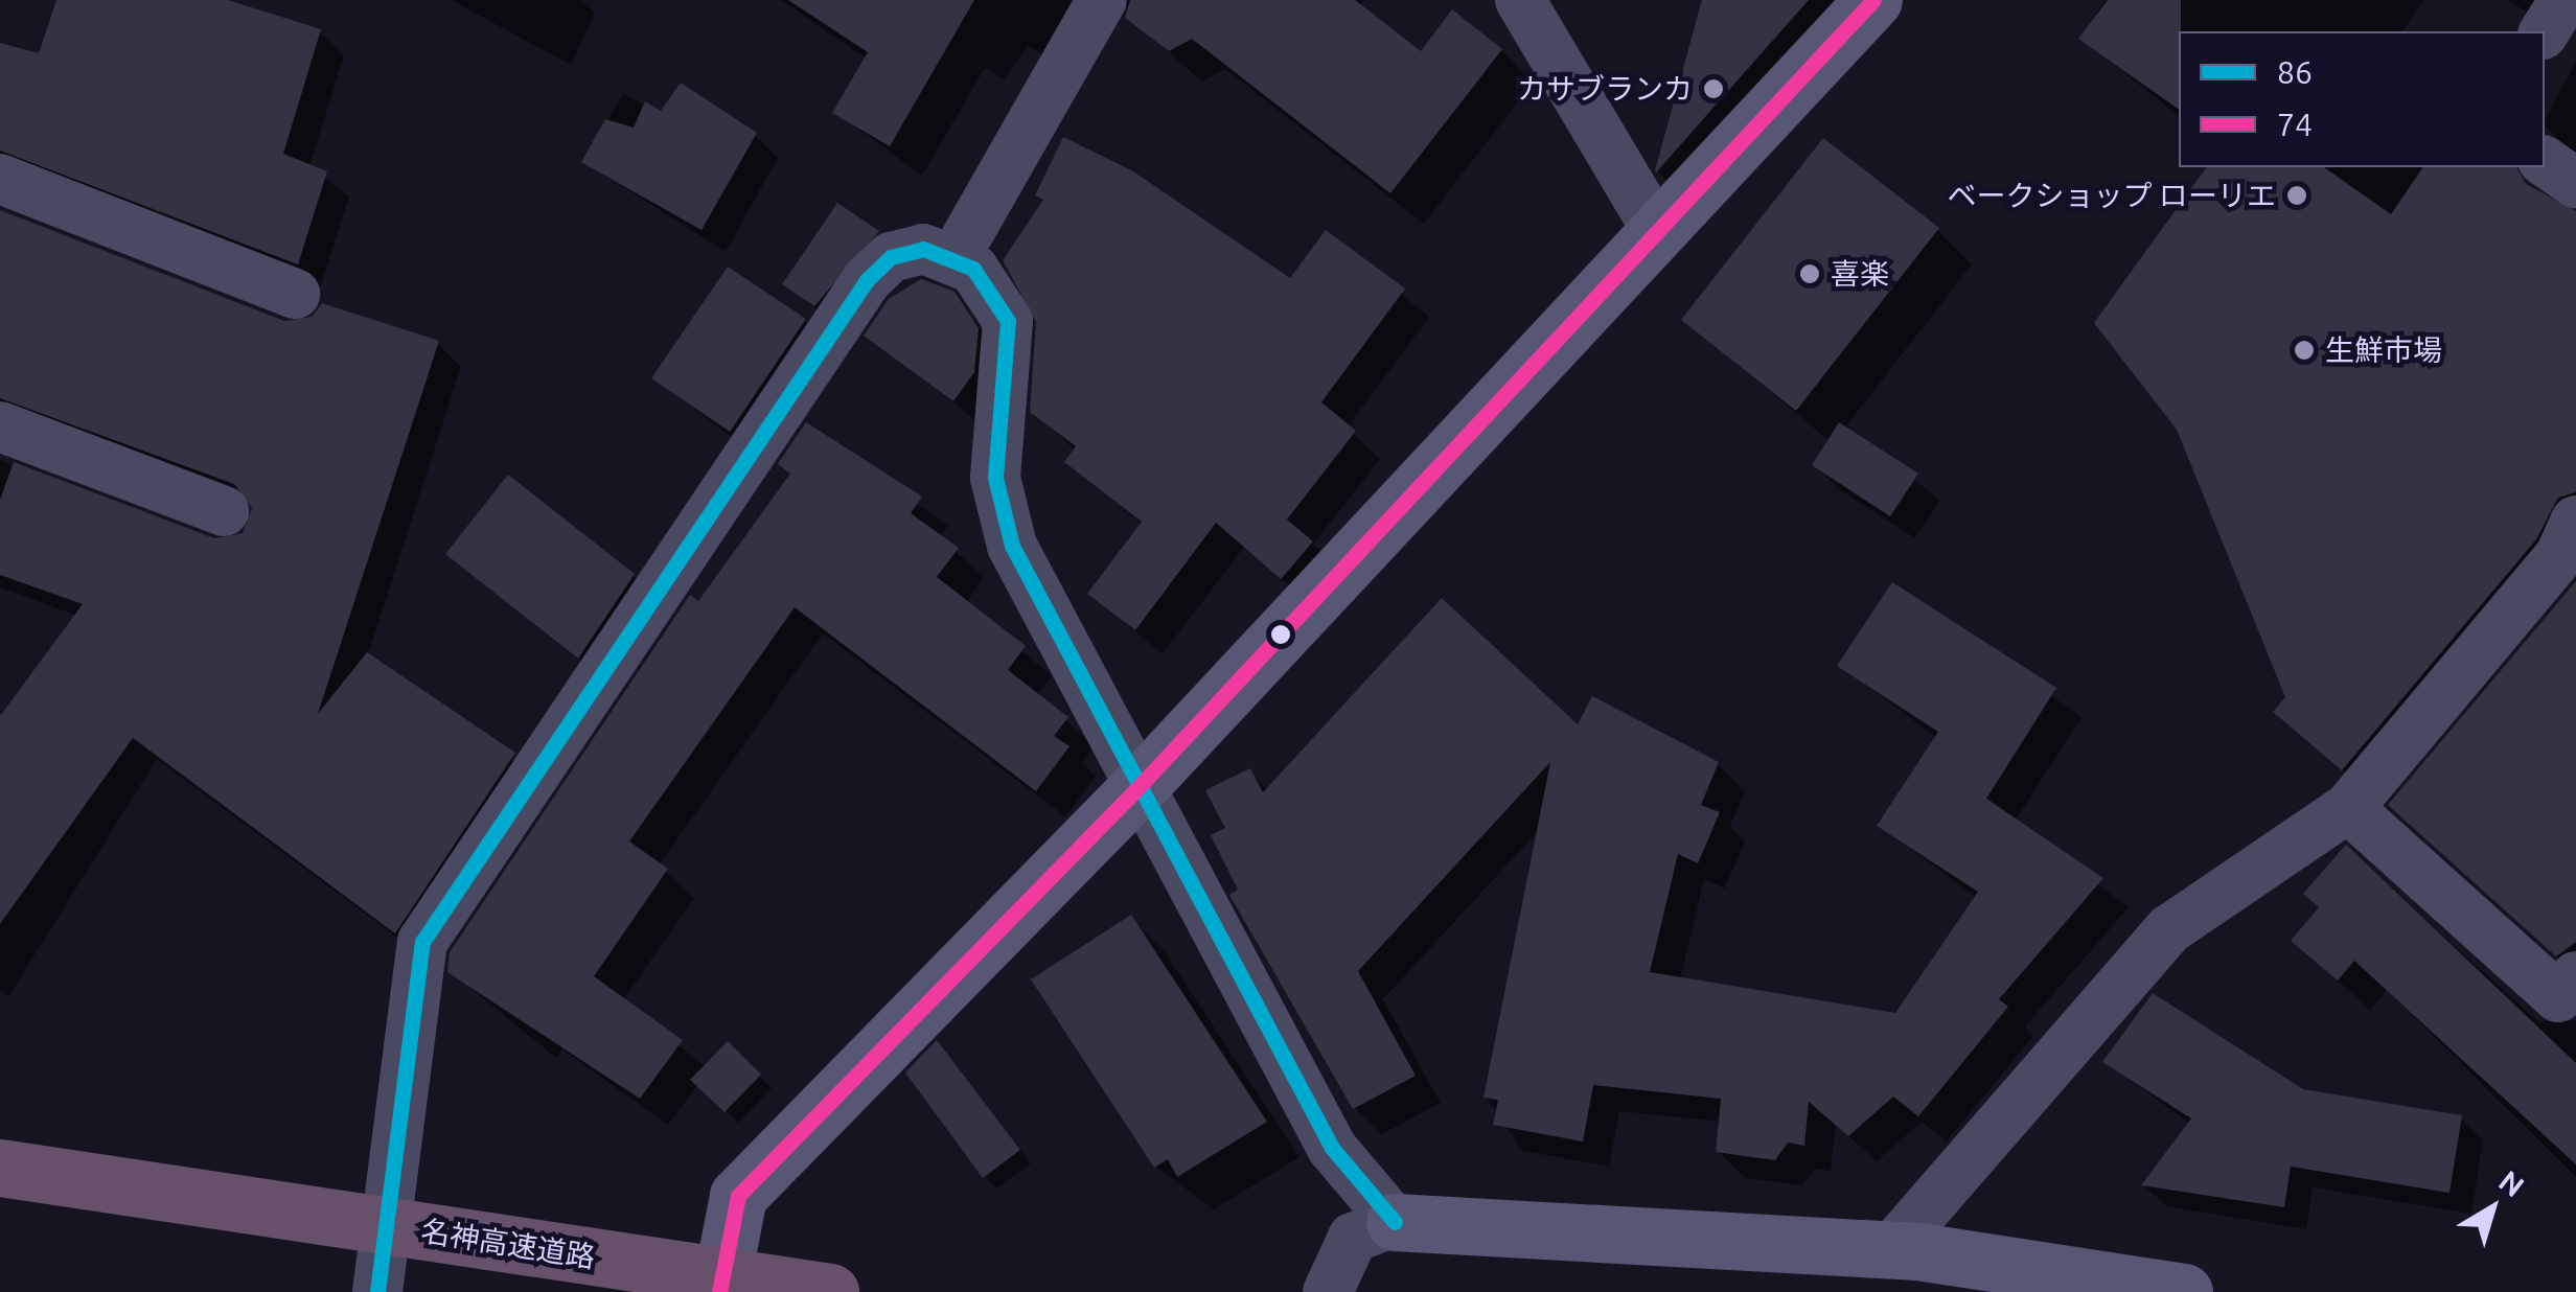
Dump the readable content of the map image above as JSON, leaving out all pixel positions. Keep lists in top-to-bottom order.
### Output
{
  "streets": {
    "highway": ["名神高速道路"]
  },
  "places": [
    "カサブランカ",
    "ベークショップ ローリエ",
    "喜楽",
    "生鮮市場"
  ],
  "lines": ["transit line 74", "transit line 86"],
  "legend": ["86", "74"],
  "north": "top right"
}
